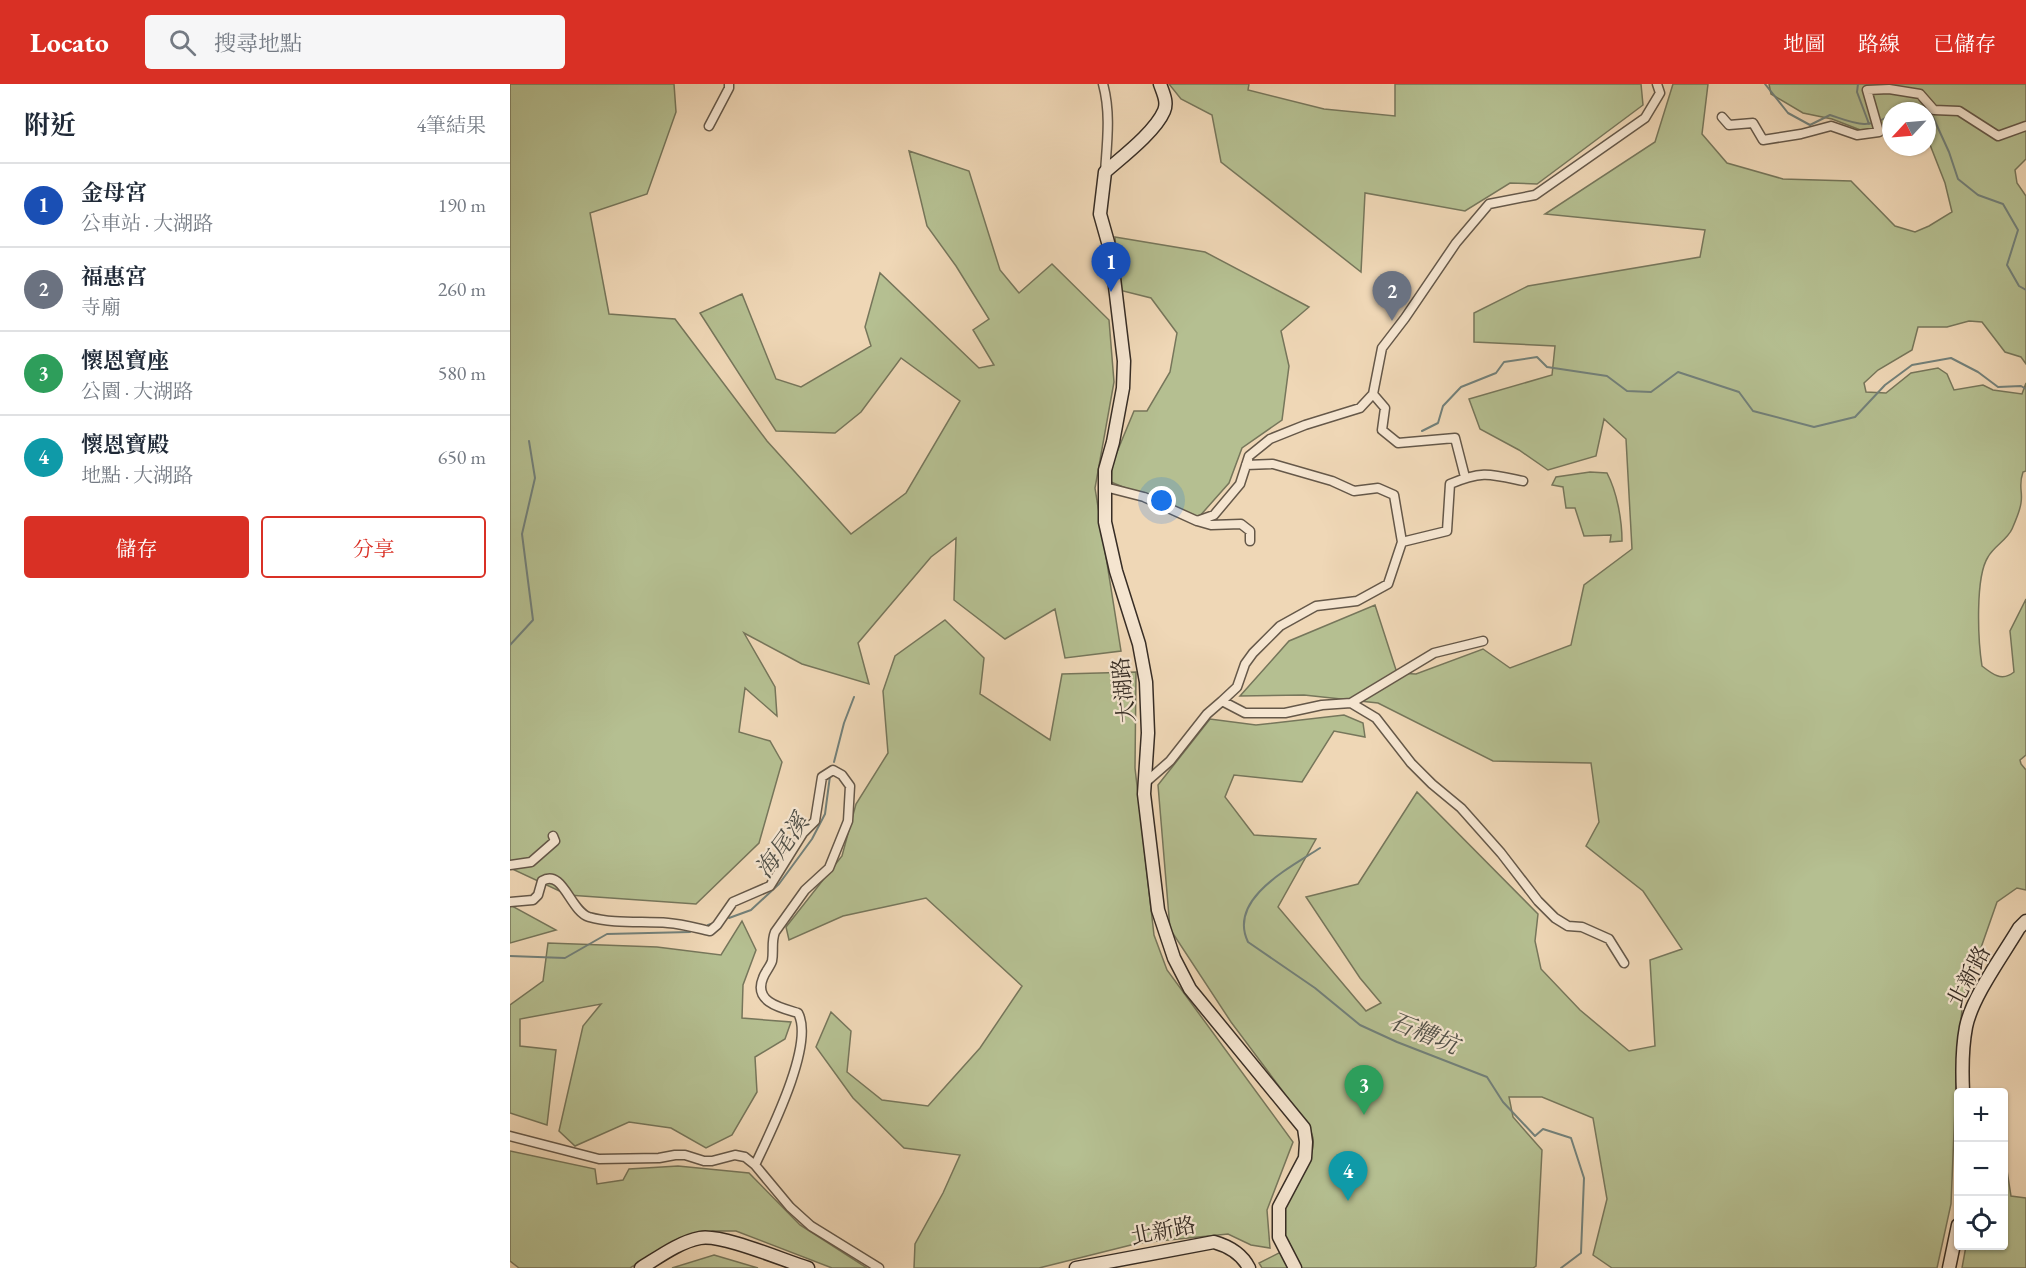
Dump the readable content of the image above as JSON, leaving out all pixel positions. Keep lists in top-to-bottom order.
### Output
{
  "streets": {
    "street": ["大湖路", "北新路"]
  },
  "water": ["海尾溪", "石糟坑"],
  "north": "bottom left",
  "page": {
    "header": "Locato",
    "search": "搜尋地點",
    "nav": ["地圖", "路線", "已儲存"],
    "heading": ["附近", "4筆結果"],
    "list": [
      {
        "mark": "1",
        "name": "金母宮",
        "note": "公車站 · 大湖路",
        "value": "190 m"
      },
      {
        "mark": "2",
        "name": "福惠宮",
        "note": "寺廟",
        "value": "260 m"
      },
      {
        "mark": "3",
        "name": "懷恩寶座",
        "note": "公園 · 大湖路",
        "value": "580 m"
      },
      {
        "mark": "4",
        "name": "懷恩寶殿",
        "note": "地點 · 大湖路",
        "value": "650 m"
      }
    ],
    "pins": [
      "1",
      "2",
      "3",
      "4"
    ],
    "buttons": ["儲存", "分享"],
    "map_buttons": ["+", "−"]
  }
}
